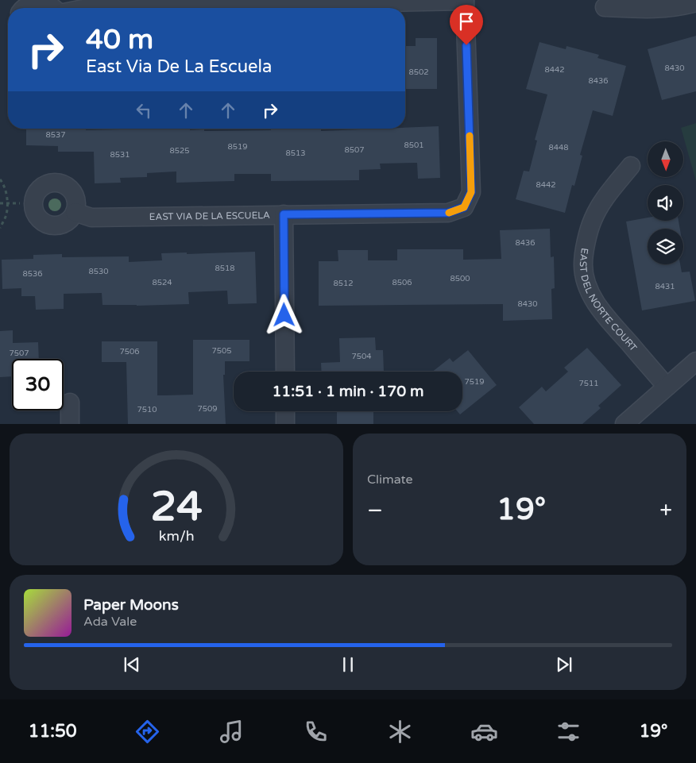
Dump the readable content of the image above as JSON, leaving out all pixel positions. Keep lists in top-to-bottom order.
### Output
{
  "streets": {
    "street": ["EAST VIA DE LA ESCUELA", "EAST DEL NORTE COURT"]
  },
  "house_numbers": [
    "8430",
    "8442",
    "8502",
    "8436",
    "8537",
    "8501",
    "8519",
    "8448",
    "8507",
    "8525",
    "8513",
    "8531",
    "8442",
    "8436",
    "8518",
    "8530",
    "8536",
    "8500",
    "8524",
    "8506",
    "8512",
    "8431",
    "8430",
    "7505",
    "7506",
    "7507",
    "7504",
    "7519",
    "7511",
    "7509",
    "7510"
  ],
  "north": "bottom",
  "page": {
    "turn": ["40 m", "East Via De La Escuela"],
    "limit": "30",
    "trip": "11:51 · 1 min · 170 m",
    "tile": "Climate",
    "heat": ["−", "19°", "+"],
    "song": ["Paper Moons", "Ada Vale"],
    "tabs": ["11:50", "19°"],
    "gauge": ["24", "km/h"]
  }
}
